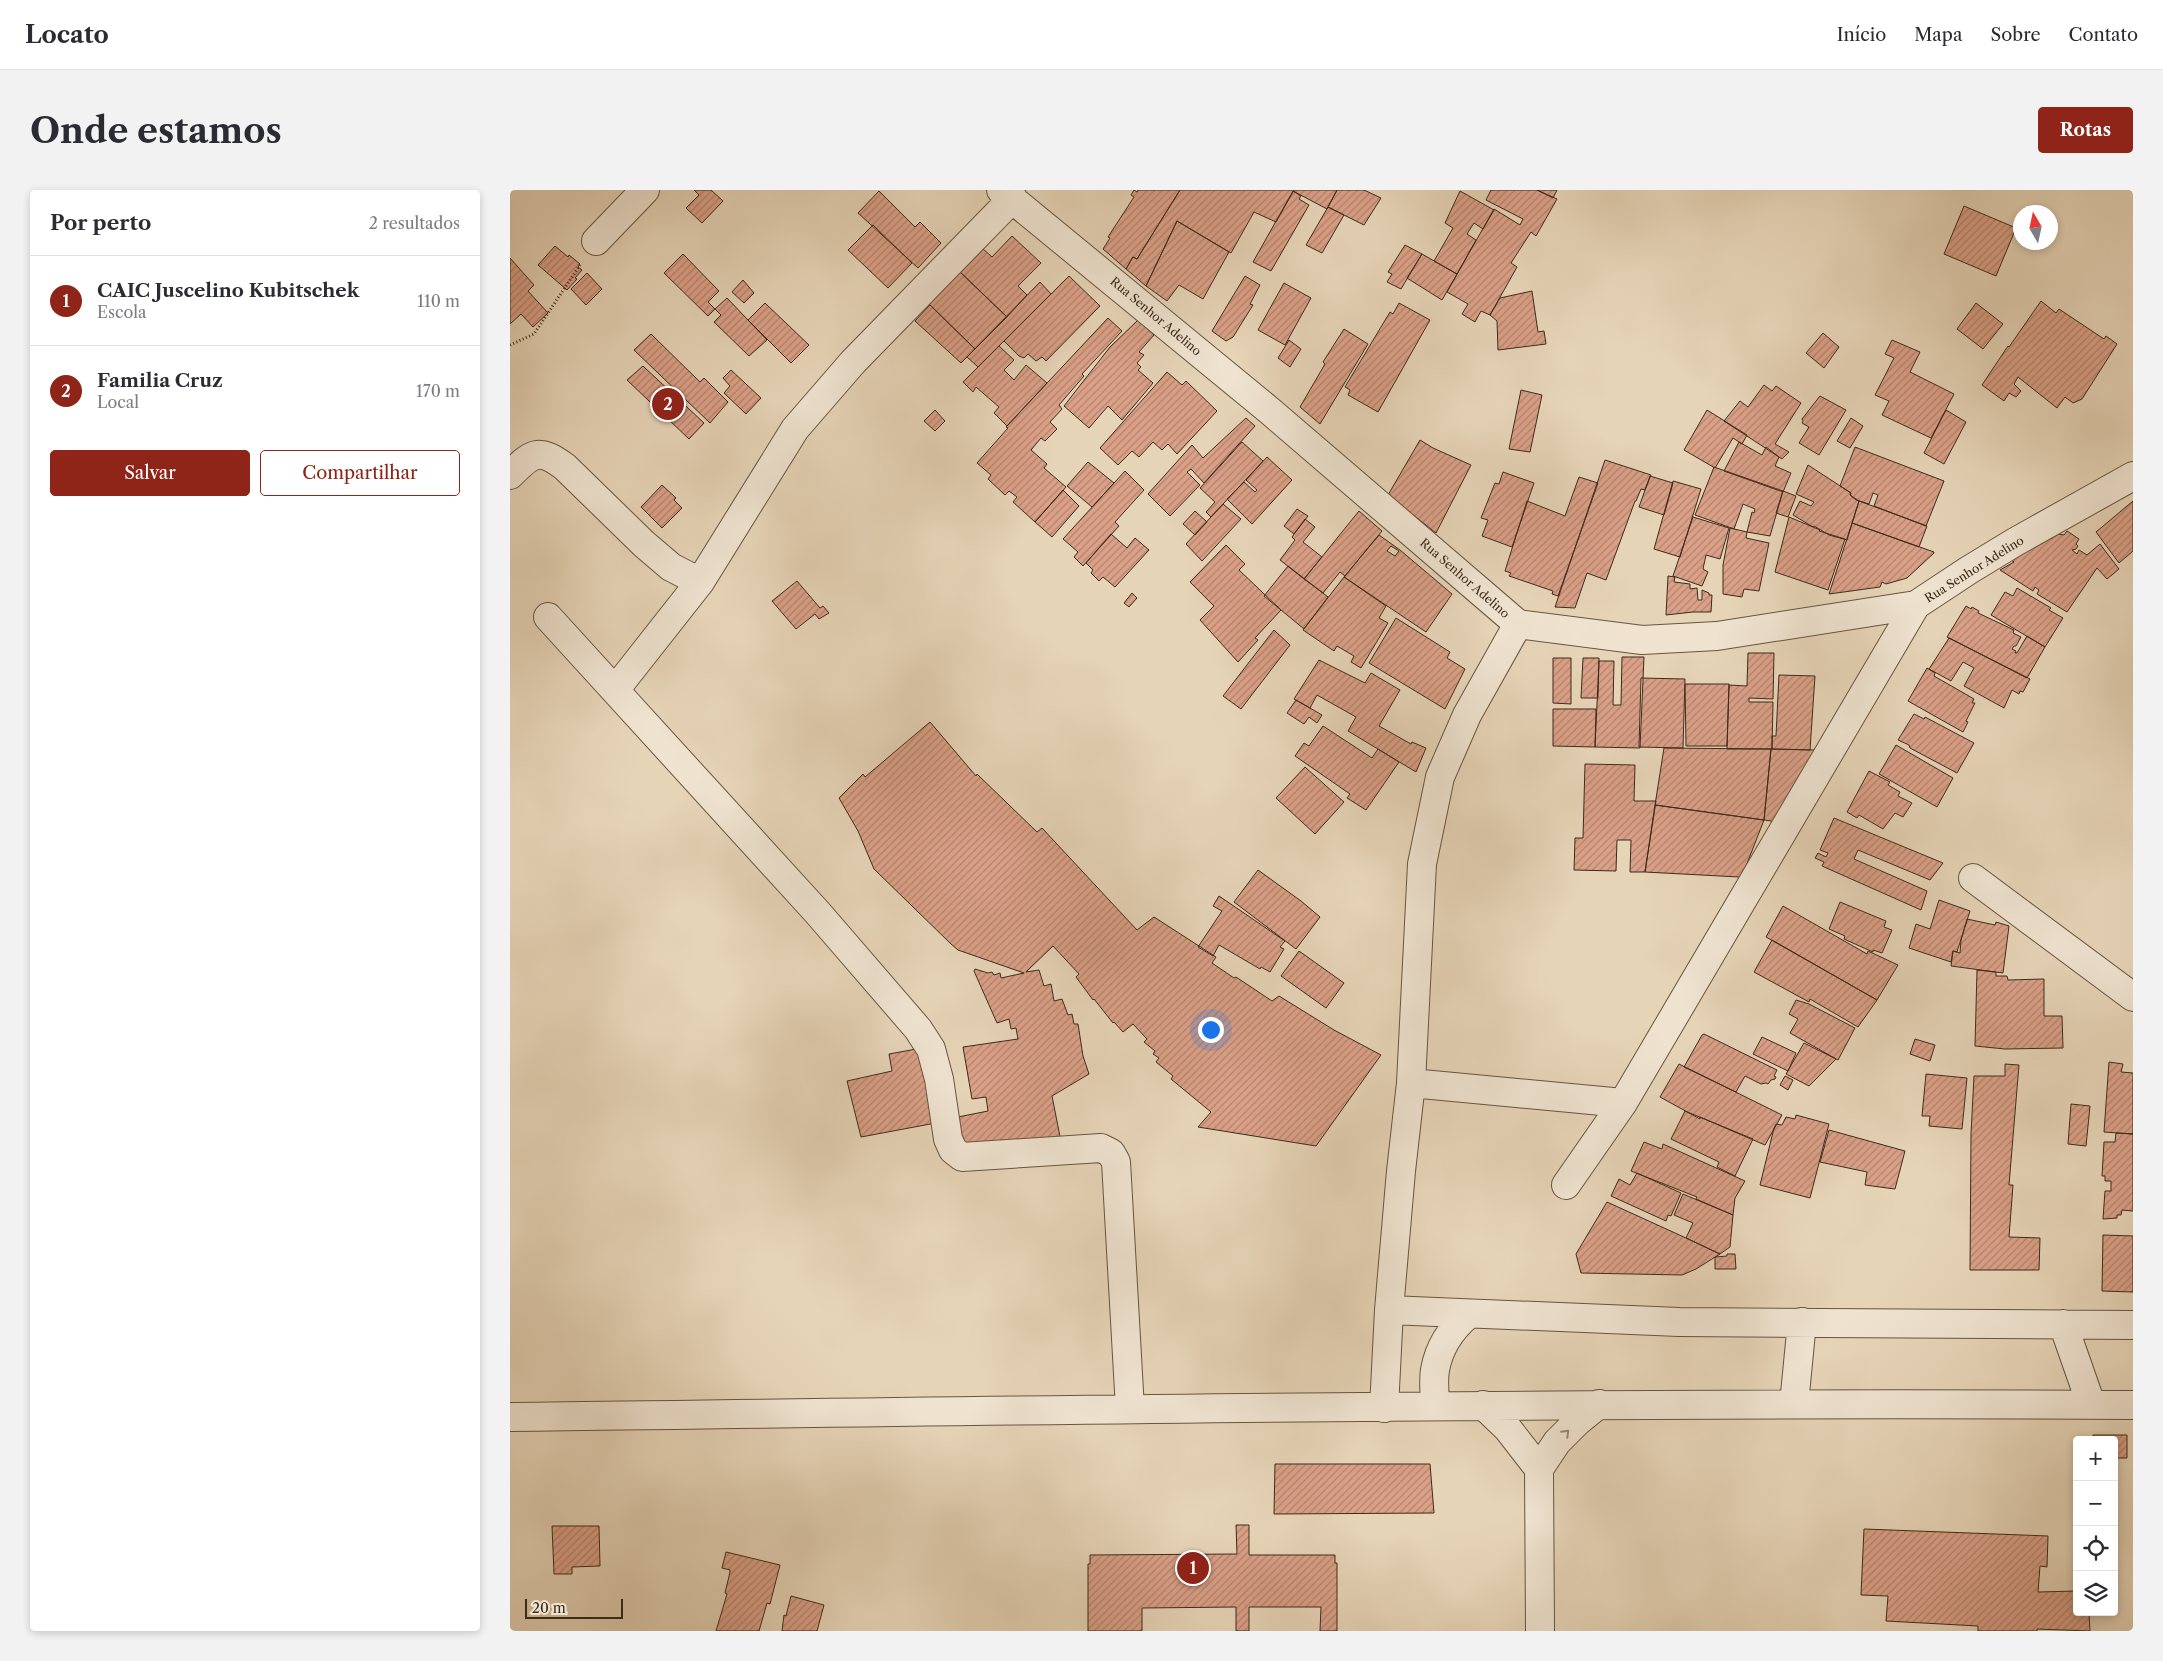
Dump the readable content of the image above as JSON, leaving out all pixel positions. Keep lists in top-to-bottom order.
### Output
{
  "streets": {
    "street": ["Rua Senhor Adelino"]
  },
  "scale_bar": "20 m",
  "north": "top",
  "page": {
    "header": "Locato",
    "nav": [
      "Início",
      "Mapa",
      "Sobre",
      "Contato"
    ],
    "buttons": [
      "Rotas",
      ["Salvar", "Compartilhar"]
    ],
    "title": "Onde estamos",
    "heading": ["Por perto", "2 resultados"],
    "list": [
      {
        "mark": "1",
        "name": "CAIC Juscelino Kubitschek",
        "note": "Escola",
        "value": "110 m"
      },
      {
        "mark": "2",
        "name": "Familia Cruz",
        "note": "Local",
        "value": "170 m"
      }
    ],
    "pins": ["2", "1"],
    "map_buttons": ["+", "−"],
    "scale": "20 m"
  }
}
